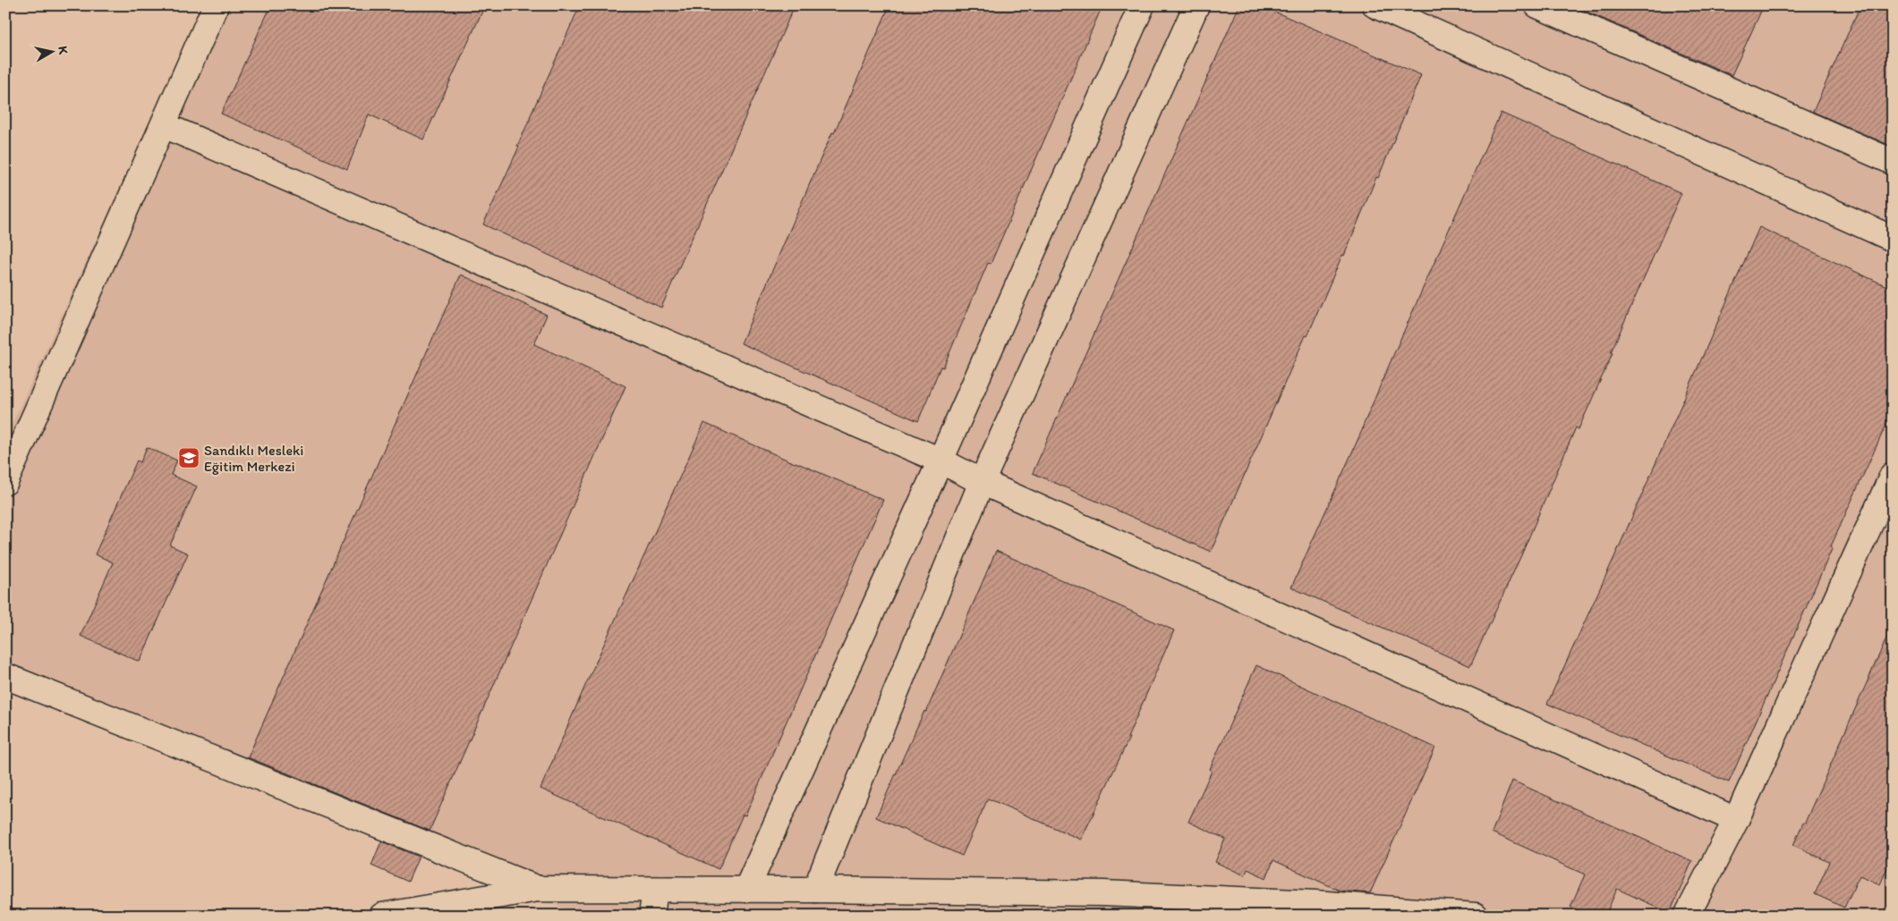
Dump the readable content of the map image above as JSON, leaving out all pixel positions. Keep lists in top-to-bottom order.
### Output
{
  "places": {
    "school or university": ["Sandıklı Mesleki Eğitim Merkezi"]
  },
  "north": "right"
}
